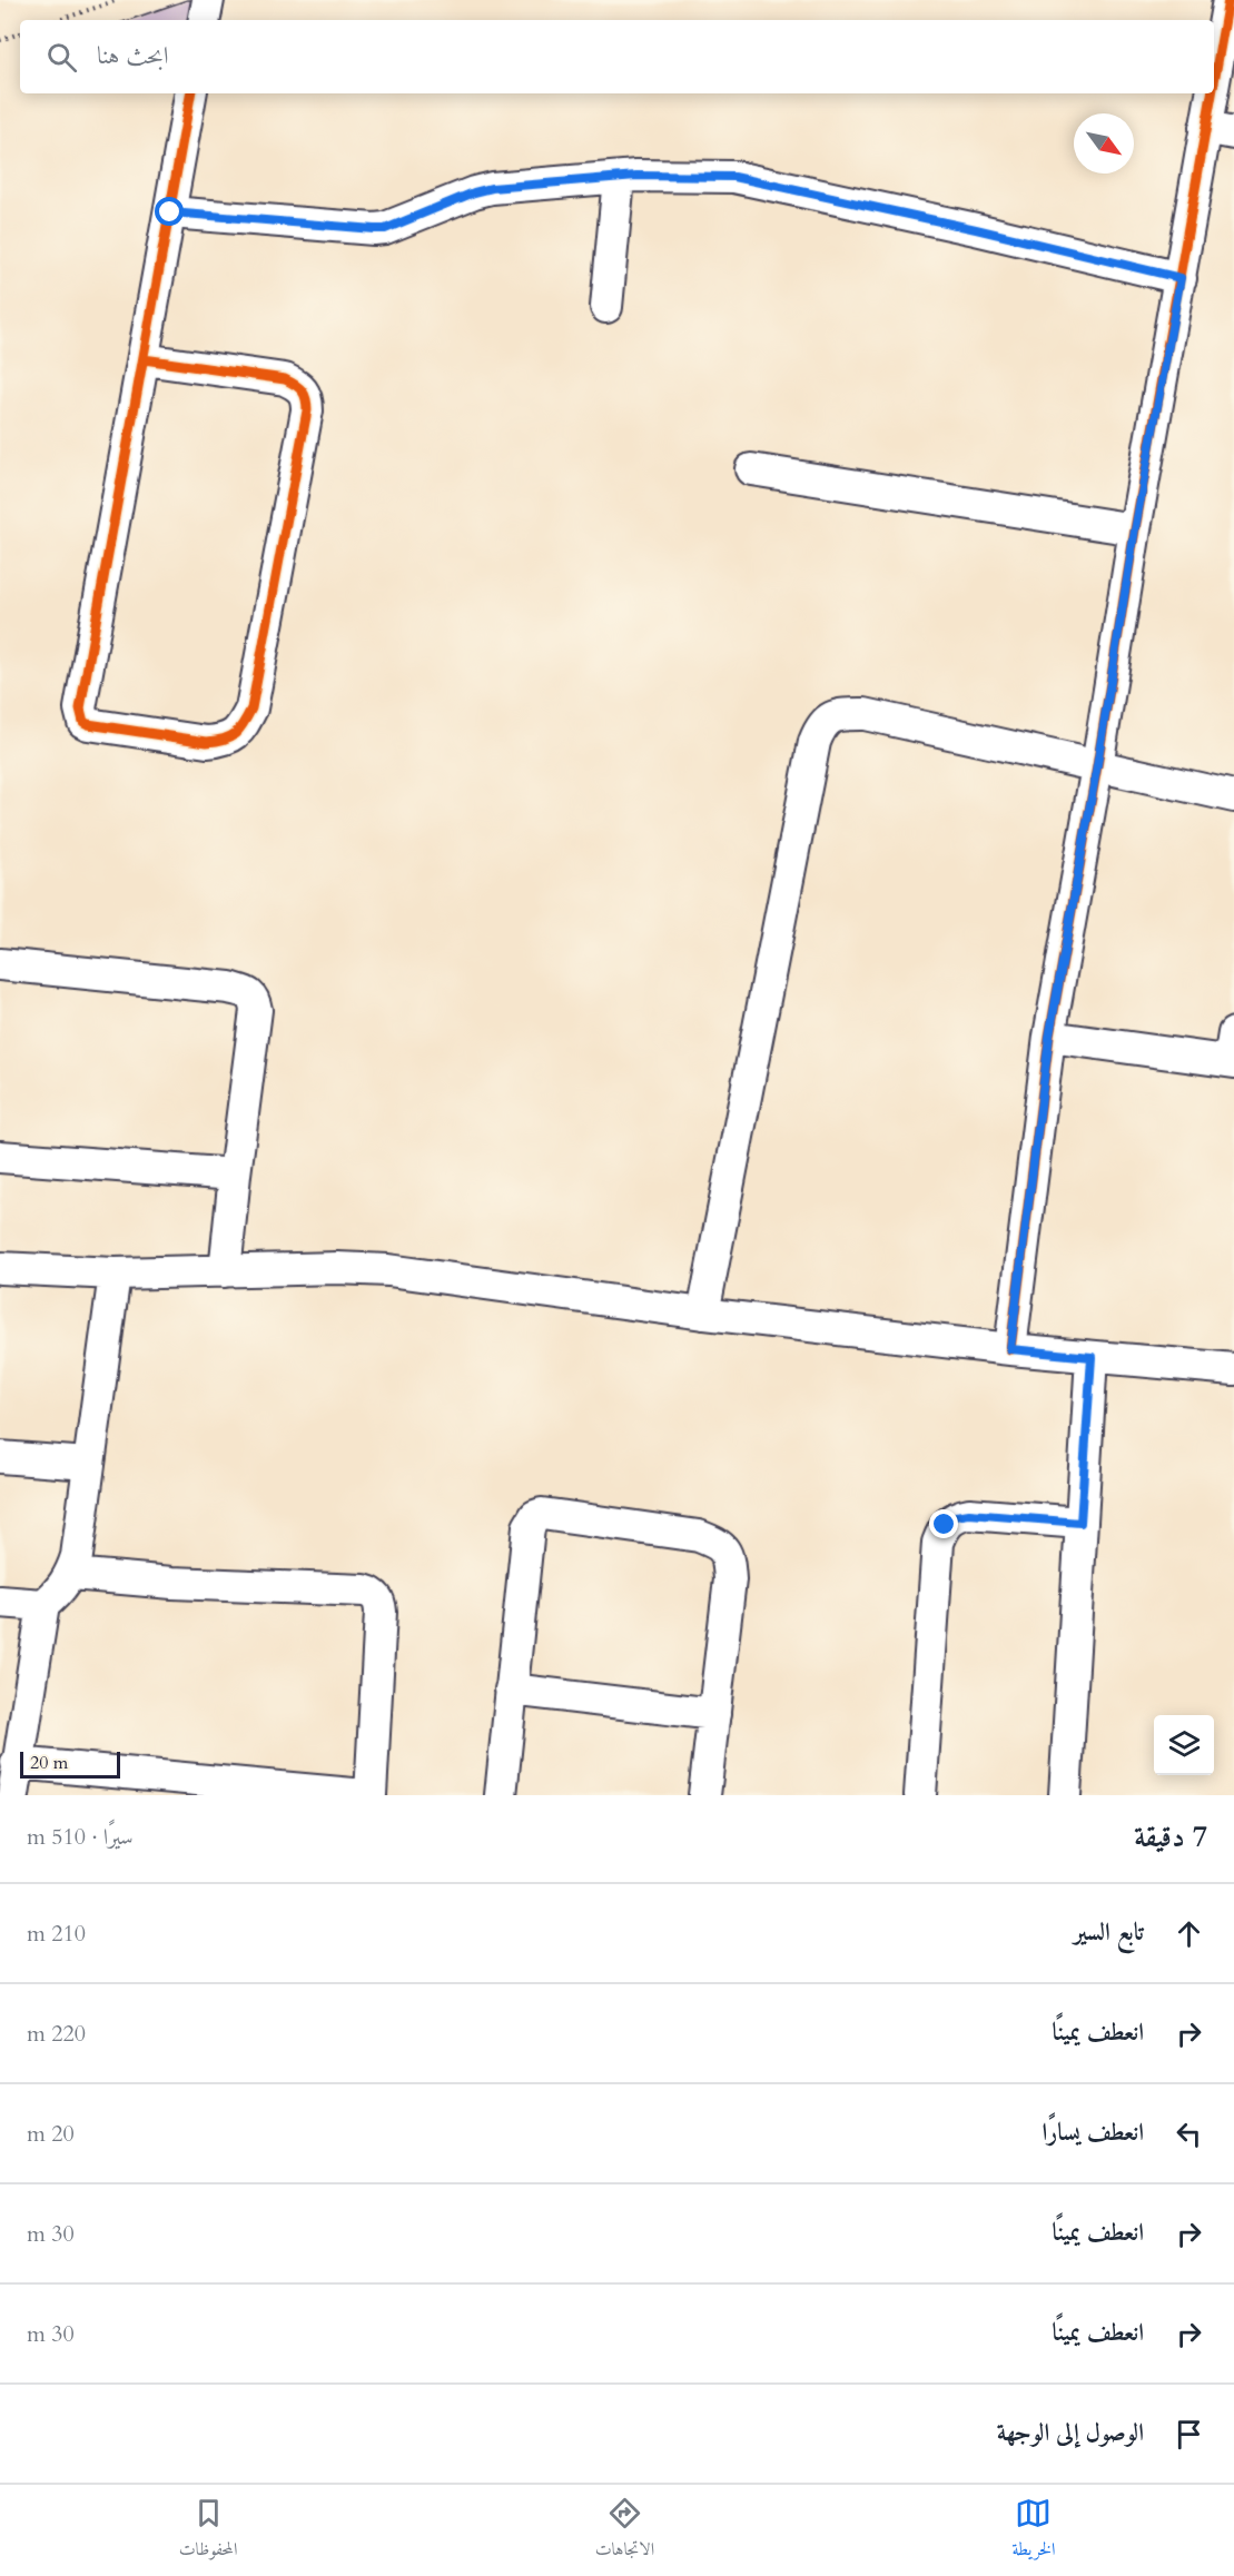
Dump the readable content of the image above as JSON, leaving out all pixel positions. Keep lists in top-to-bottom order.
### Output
{
  "scale_bar": "20 m",
  "north": "bottom right",
  "page": {
    "search": "ابحث هنا",
    "scale": "20 m",
    "heading": ["7 دقيقة", "سيرًا · 510 m"],
    "list": [
      ["تابع السير", "210 m"],
      ["انعطف يمينًا", "220 m"],
      ["انعطف يسارًا", "20 m"],
      ["انعطف يمينًا", "30 m"],
      ["انعطف يمينًا", "30 m"],
      "الوصول إلى الوجهة"
    ],
    "nav": ["الخريطة", "الاتجاهات", "المحفوظات"]
  }
}
